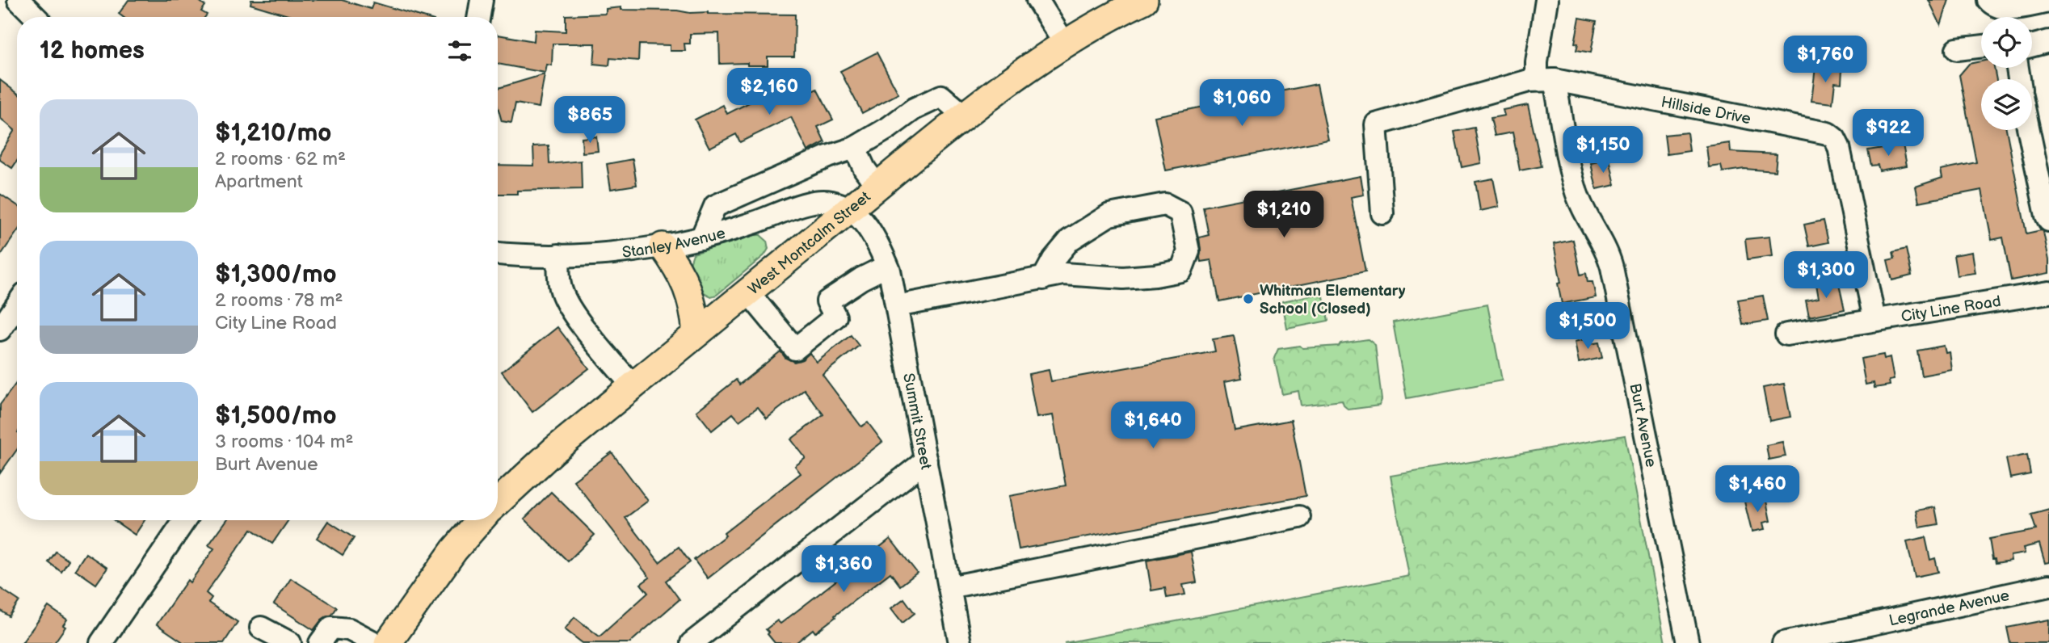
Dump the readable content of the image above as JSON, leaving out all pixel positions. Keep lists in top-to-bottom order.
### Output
{
  "streets": {
    "main road": ["West Montcalm Street"],
    "street": [
      "Hillside Drive",
      "Stanley Avenue",
      "City Line Road",
      "Summit Street",
      "Burt Avenue",
      "Legrande Avenue"
    ]
  },
  "crossings": [
    ["Hillside Drive", "City Line Road"],
    ["Hillside Drive", "Burt Avenue"],
    ["Stanley Avenue", "West Montcalm Street"],
    ["Stanley Avenue", "Summit Street"],
    ["West Montcalm Street", "Summit Street"]
  ],
  "places": ["Whitman Elementary School (Closed)"],
  "page": {
    "heading": "12 homes",
    "price": [
      "$1,760",
      "$2,160",
      "$1,060",
      "$865",
      "$922",
      "$1,150",
      "$1,210",
      "$1,300",
      "$1,500",
      "$1,640",
      "$1,460",
      "$1,360"
    ],
    "list": [
      {
        "name": "$1,210/mo",
        "note": "2 rooms · 62 m² · Apartment"
      },
      {
        "name": "$1,300/mo",
        "note": "2 rooms · 78 m² · City Line Road"
      },
      {
        "name": "$1,500/mo",
        "note": "3 rooms · 104 m² · Burt Avenue"
      }
    ]
  }
}
